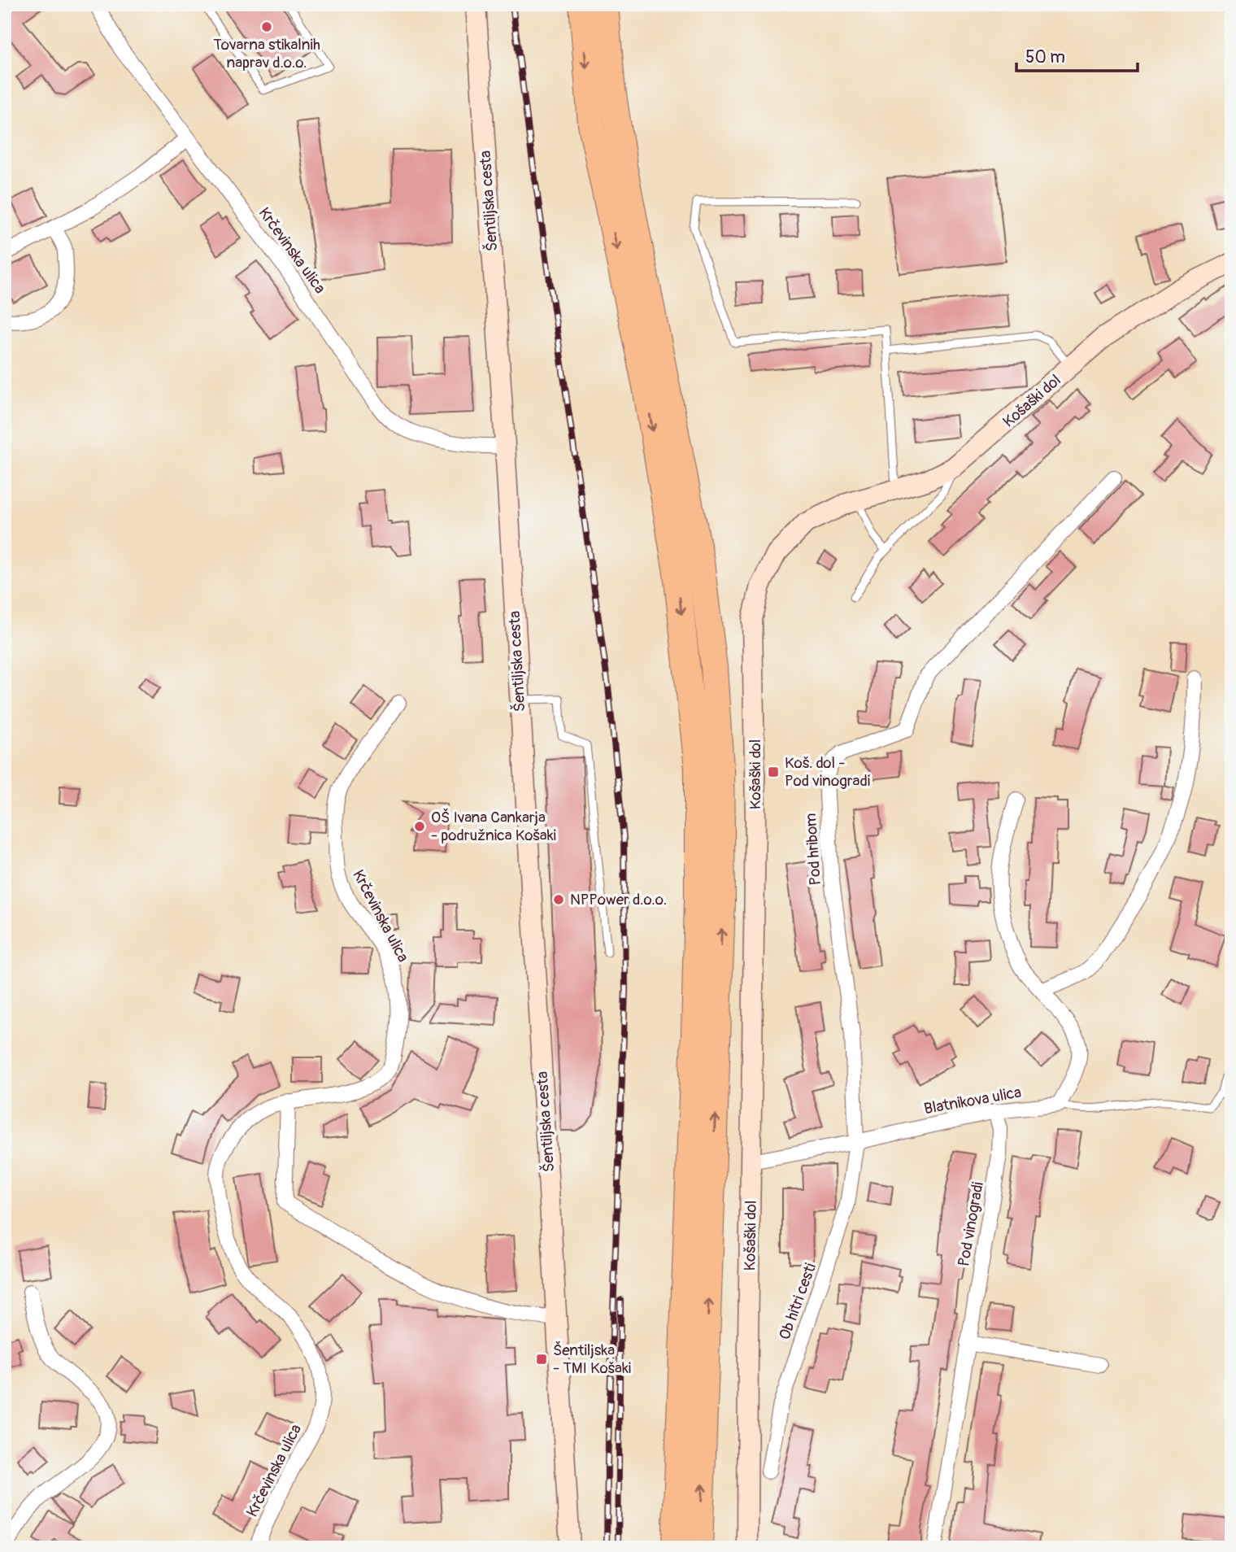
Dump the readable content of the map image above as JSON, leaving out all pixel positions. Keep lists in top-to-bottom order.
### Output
{
  "streets": {
    "street": [
      "Šentiljska cesta",
      "Krčevinska ulica",
      "Košaški dol",
      "Pod hribom",
      "Blatnikova ulica",
      "Pod vinogradi",
      "Ob hitri cesti"
    ]
  },
  "crossings": [
    ["Šentiljska cesta", "Krčevinska ulica"],
    ["Košaški dol", "Blatnikova ulica"],
    ["Pod hribom", "Blatnikova ulica"],
    ["Pod hribom", "Ob hitri cesti"],
    ["Blatnikova ulica", "Pod vinogradi"],
    ["Blatnikova ulica", "Ob hitri cesti"]
  ],
  "places": {
    "other": ["Tovarna stikalnih naprav d.o.o.", "OŠ Ivana Cankarja - podružnica Košaki", "NPPower d.o.o."],
    "transit": ["Koš. dol - Pod vinogradi", "Šentiljska - TMI Košaki"]
  },
  "scale_bar": "50 m"
}
